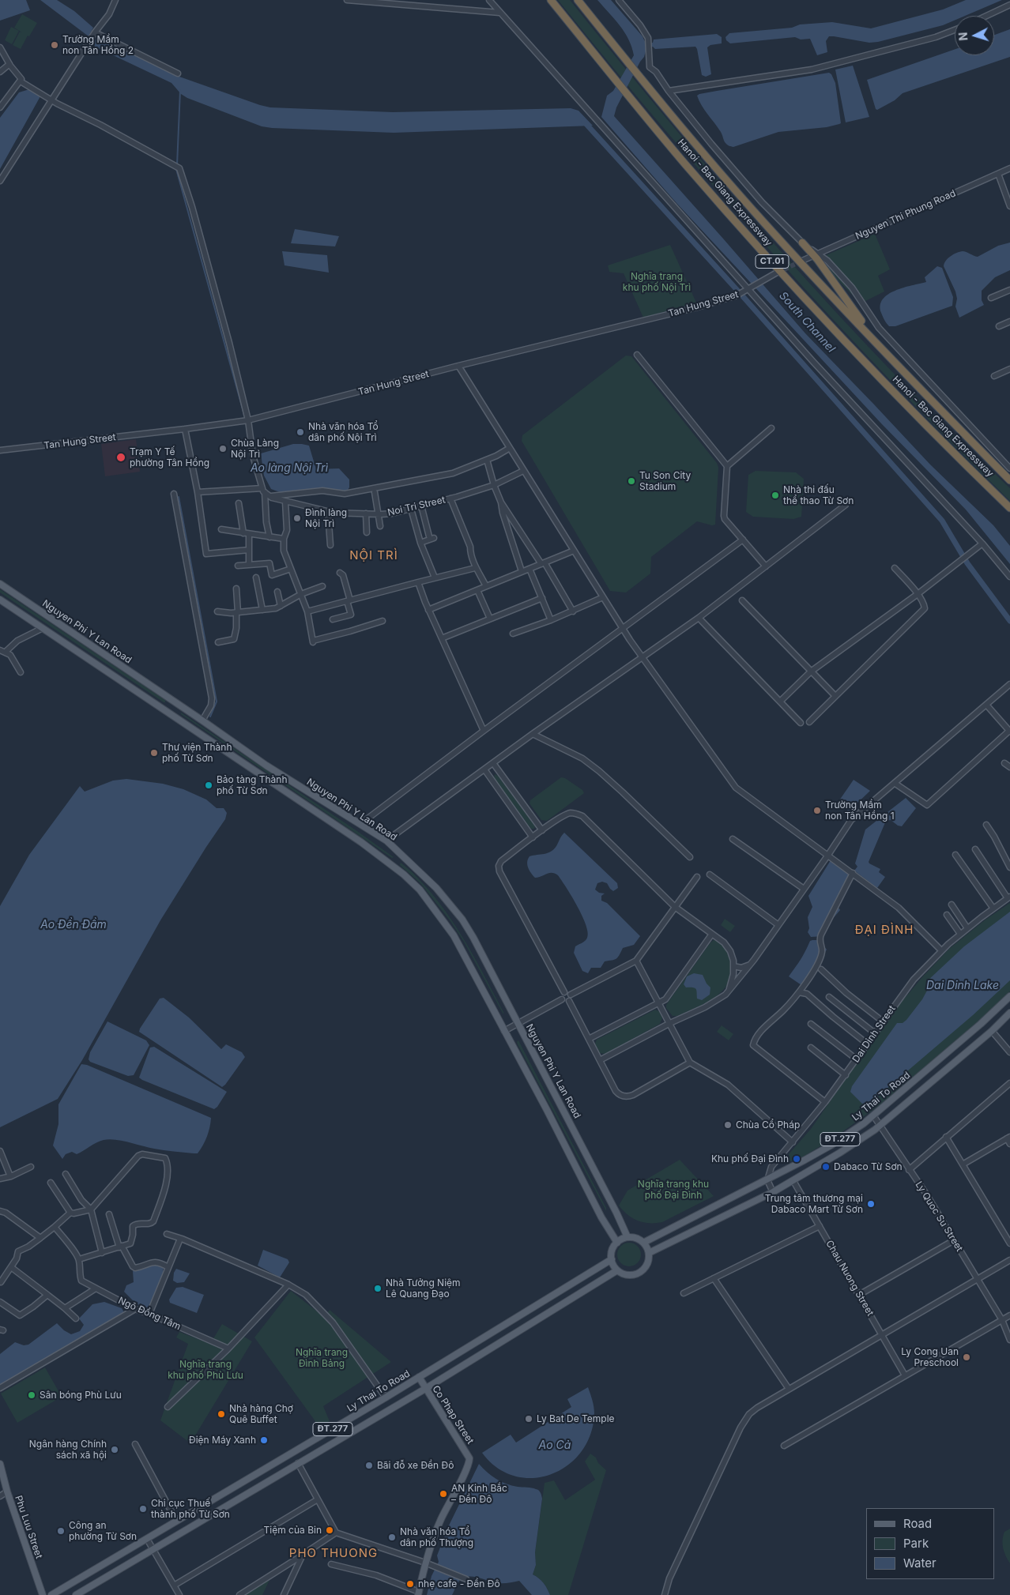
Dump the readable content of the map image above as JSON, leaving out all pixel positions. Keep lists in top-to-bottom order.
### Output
{
  "streets": {
    "highway": ["Hanoi - Bac Giang Expressway", "CT.01"],
    "main road": [
      "Nguyen Phi Y Lan Road",
      "Ly Thai To Road",
      "ĐT.277",
      "Co Phap Street",
      "Phu Luu Street"
    ],
    "street": [
      "Nguyen Thi Phung Road",
      "Tan Hung Street",
      "Noi Tri Street",
      "Dai Dinh Street",
      "Ly Quoc Su Street",
      "Chau Nuong Street",
      "Ngõ Đồng Tâm"
    ]
  },
  "crossings": [
    ["Nguyen Phi Y Lan Road", "Ly Thai To Road"],
    ["Nguyen Phi Y Lan Road", "ĐT.277"],
    ["Dai Dinh Street", "Ly Thai To Road"],
    ["Ly Thai To Road", "ĐT.277"],
    ["Ly Thai To Road", "Ly Quoc Su Street"],
    ["Ly Thai To Road", "Chau Nuong Street"],
    ["Ly Thai To Road", "Co Phap Street"],
    ["ĐT.277", "Co Phap Street"]
  ],
  "districts": ["NỘI TRÌ", "ĐẠI ĐÌNH", "PHO THUONG"],
  "water": [
    "South Channel",
    "Ao làng Nội Trì",
    "Ao Đền Đầm",
    "Dai Dinh Lake",
    "Ao Cả"
  ],
  "parks": [
    "Nghĩa trang khu phố Nội Trì",
    "Nghĩa trang khu phố Đại Đình",
    "Nghĩa trang Đình Bảng",
    "Nghĩa trang khu phố Phù Lưu"
  ],
  "places": [
    "Trường Mầm non Tân Hồng 2",
    "Nhà văn hóa Tổ dân phố Nội Trì",
    "Chùa Làng Nội Trì",
    "Trạm Y Tế phường Tân Hồng",
    "Tu Son City Stadium",
    "Nhà thi đấu thể thao Từ Sơn",
    "Đình làng Nội Trì",
    "Thư viện Thành phố Từ Sơn",
    "Bảo tàng Thành phố Từ Sơn",
    "Trường Mầm non Tân Hồng 1",
    "Chùa Cổ Pháp",
    "Khu phố Đại Đình",
    "Dabaco Từ Sơn",
    "Trung tâm thương mại Dabaco Mart Từ Sơn",
    "Nhà Tưởng Niệm Lê Quang Đạo",
    "Ly Cong Uan Preschool",
    "Sân bóng Phù Lưu",
    "Nhà hàng Chợ Quê Buffet",
    "Ly Bat De Temple",
    "Điện Máy Xanh",
    "Ngân hàng Chính sách xã hội",
    "Bãi đỗ xe Đền Đô",
    "AN Kinh Bắc – Đền Đô",
    "Chi cục Thuế thành phố Từ Sơn",
    "Tiệm của Bin",
    "Công an phường Từ Sơn",
    "Nhà văn hóa Tổ dân phố Thượng",
    "nhẹ cafe - Đền Đô"
  ],
  "legend": ["Road", "Park", "Water"],
  "north": "left"
}
